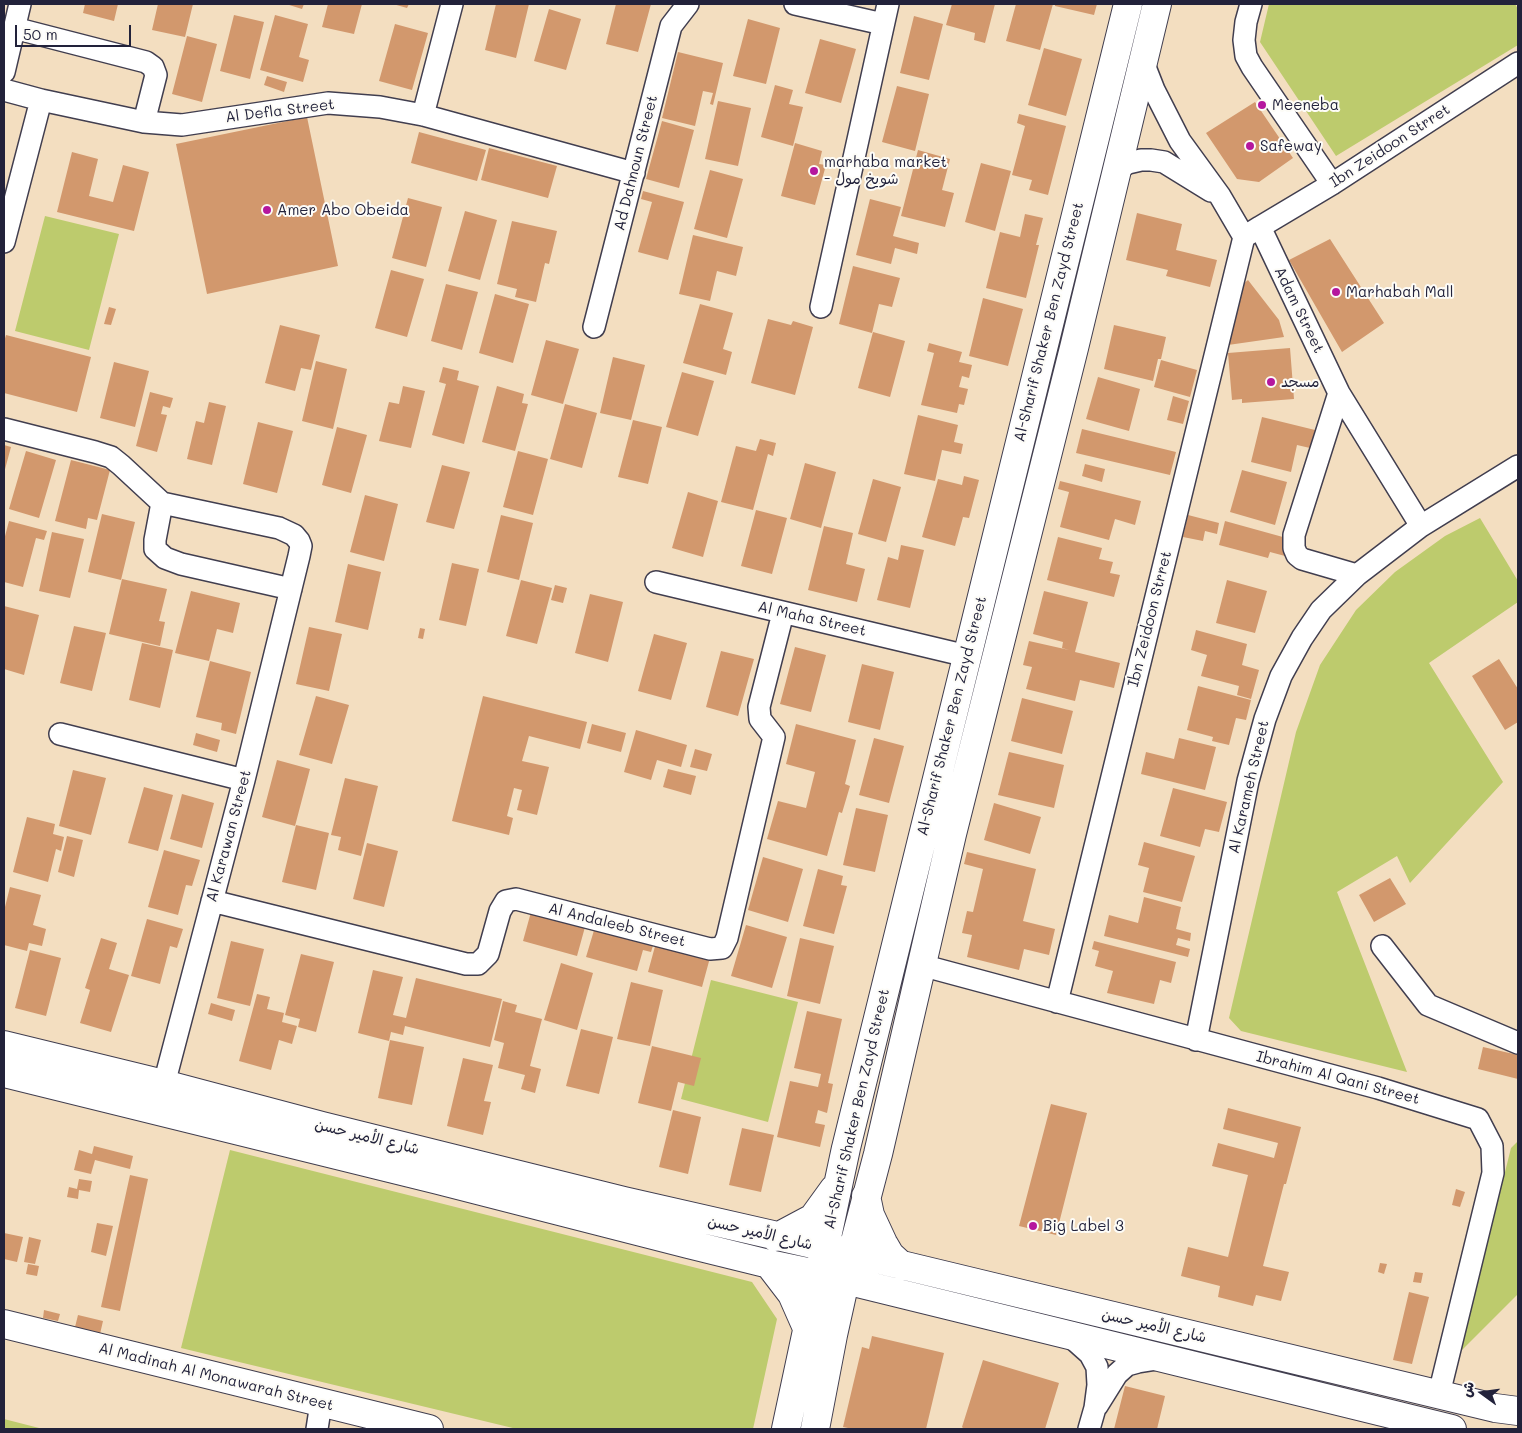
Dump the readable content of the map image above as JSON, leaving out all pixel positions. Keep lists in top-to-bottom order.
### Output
{
  "streets": {
    "main road": ["Al-Sharif Shaker Ben Zayd Street", "شارع الأمير حسن", "Al Madinah Al Monawarah Street"],
    "street": [
      "Al Defla Street",
      "Ibn Zeidoon Strret",
      "Ad Dahnoun Street",
      "Adam Street",
      "Al Maha Street",
      "Al Karameh Street",
      "Al Karawan Street",
      "Al Andaleeb Street",
      "Ibrahim Al Qani Street"
    ]
  },
  "crossings": [
    ["Al Defla Street", "Ad Dahnoun Street"],
    ["Ibn Zeidoon Strret", "Adam Street"],
    ["Ibn Zeidoon Strret", "Ibrahim Al Qani Street"],
    ["Adam Street", "Al-Sharif Shaker Ben Zayd Street"],
    ["Adam Street", "Al Karameh Street"],
    ["Al-Sharif Shaker Ben Zayd Street", "Al Maha Street"],
    ["Al-Sharif Shaker Ben Zayd Street", "Ibrahim Al Qani Street"],
    ["Al-Sharif Shaker Ben Zayd Street", "شارع الأمير حسن"],
    ["Al Maha Street", "Al Andaleeb Street"],
    ["Al Karameh Street", "Ibrahim Al Qani Street"],
    ["Al Karawan Street", "Al Andaleeb Street"],
    ["Al Karawan Street", "شارع الأمير حسن"],
    ["Ibrahim Al Qani Street", "شارع الأمير حسن"]
  ],
  "places": [
    "Meeneba",
    "Safeway",
    "marhaba market - شويخ مول",
    "Amer Abo Obeida",
    "Marhabah Mall",
    "مسجد",
    "Big Label 3"
  ],
  "scale_bar": "50 m",
  "north": "left"
}
